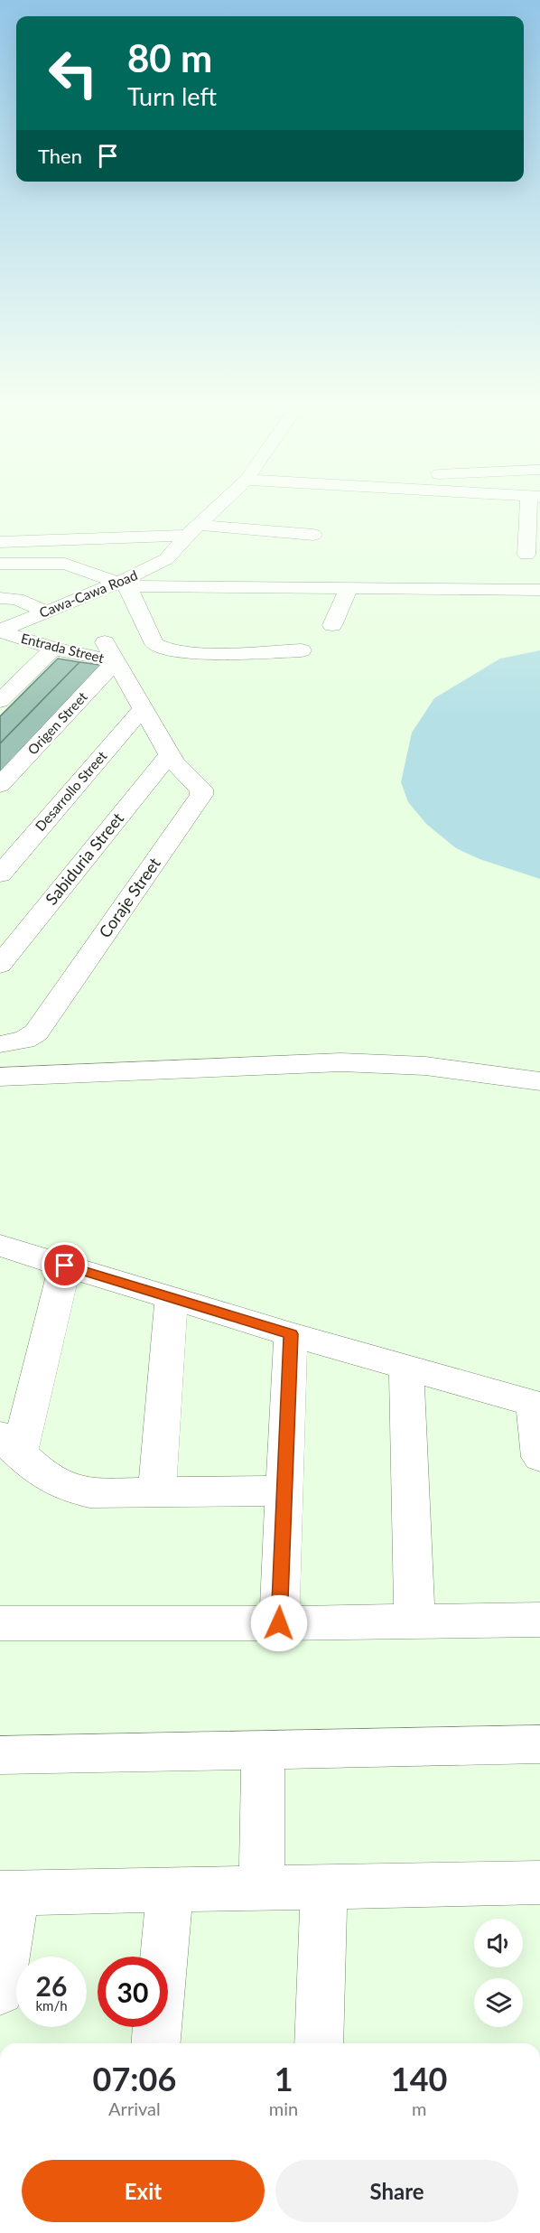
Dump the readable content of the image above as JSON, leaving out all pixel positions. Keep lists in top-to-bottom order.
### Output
{
  "streets": {
    "street": [
      "Cawa-Cawa Road",
      "Entrada Street",
      "Origen Street",
      "Desarrollo Street",
      "Sabiduria Street",
      "Coraje Street"
    ]
  },
  "crossings": [
    ["Cawa-Cawa Road", "Entrada Street"],
    ["Entrada Street", "Origen Street"],
    ["Entrada Street", "Desarrollo Street"],
    ["Entrada Street", "Sabiduria Street"],
    ["Entrada Street", "Coraje Street"],
    ["Sabiduria Street", "Coraje Street"]
  ],
  "page": {
    "turn": ["80 m", "Turn left"],
    "then": "Then",
    "speed": "26 km/h",
    "limit": "30",
    "eta": [
      "07:06",
      "Arrival",
      "1",
      "min",
      "140",
      "m"
    ],
    "buttons": ["Exit", "Share"]
  }
}
